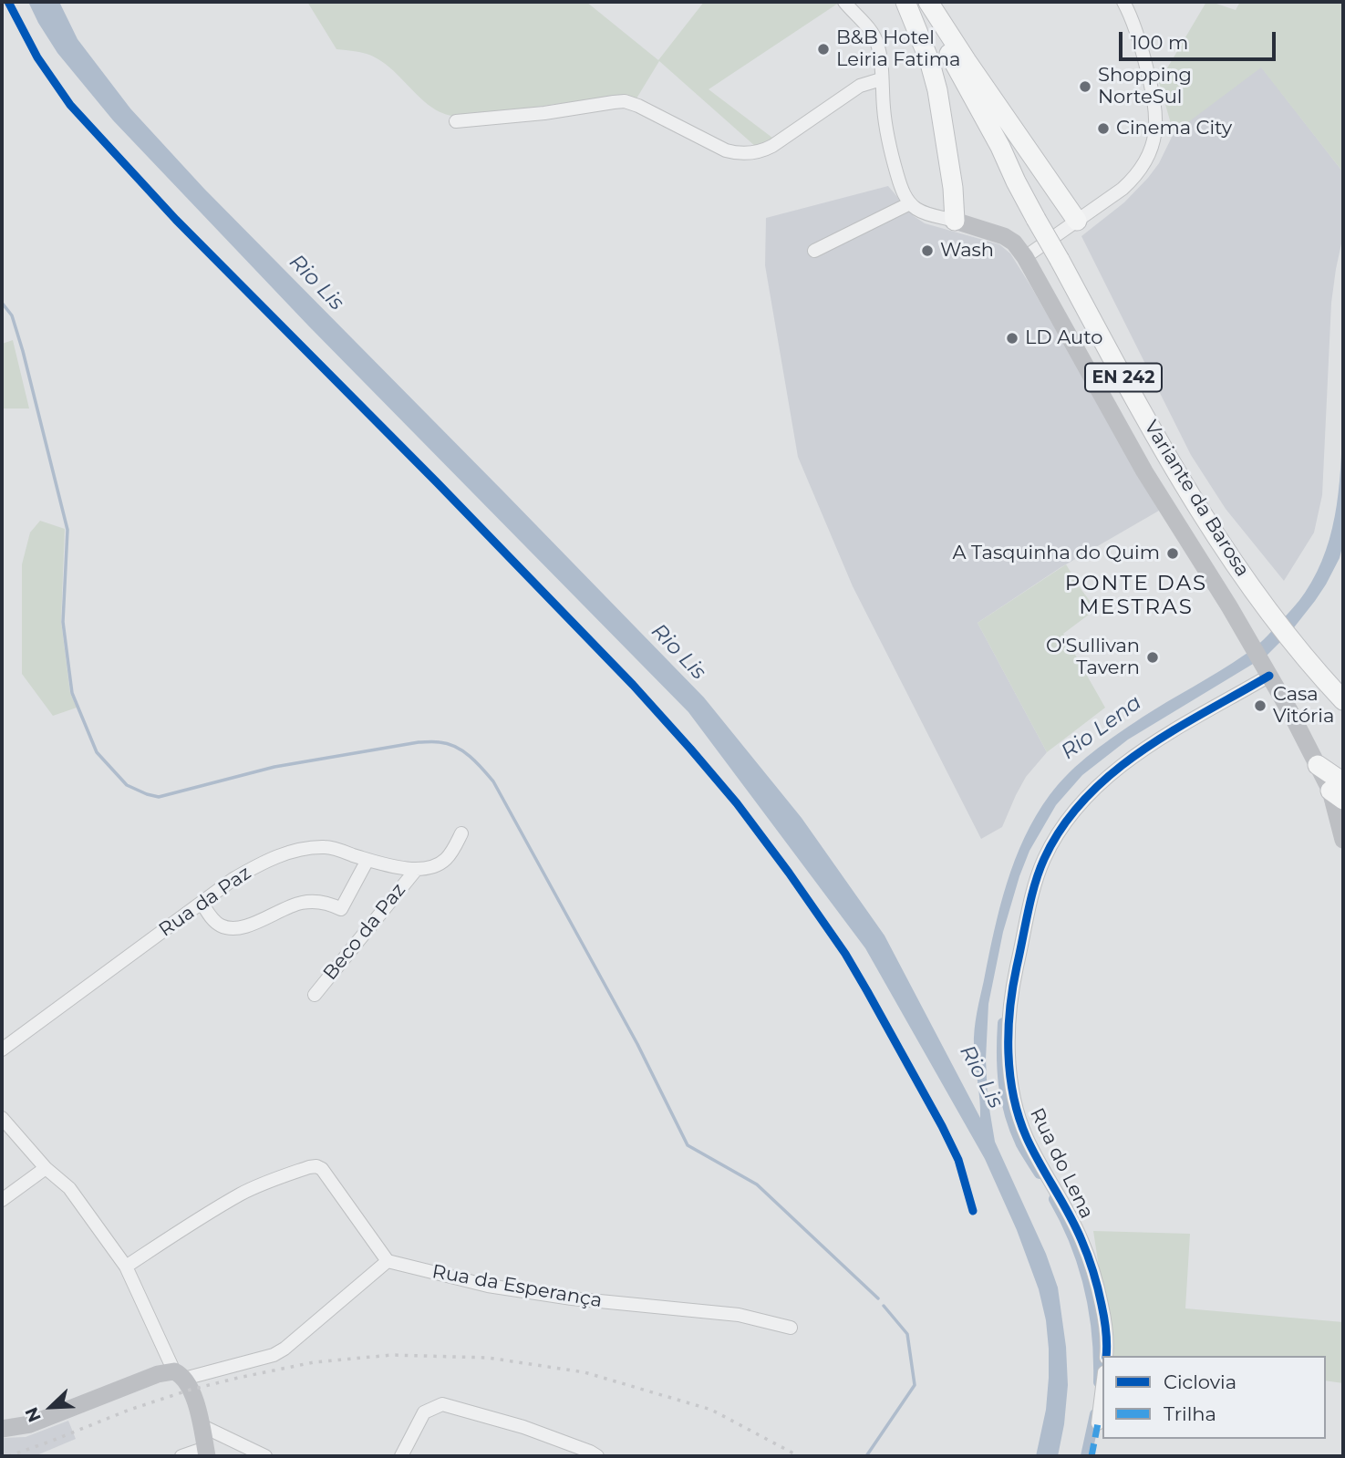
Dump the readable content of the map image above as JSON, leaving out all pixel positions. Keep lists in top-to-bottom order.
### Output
{
  "streets": {
    "main road": ["EN 242", "Variante da Barosa"],
    "street": [
      "Rua da Paz",
      "Beco da Paz",
      "Rua do Lena",
      "Rua da Esperança"
    ]
  },
  "crossings": [
    ["EN 242", "Variante da Barosa"],
    ["EN 242", "Rua do Lena"],
    ["Rua da Paz", "Beco da Paz"]
  ],
  "districts": ["PONTE DAS MESTRAS"],
  "water": ["Rio Lis", "Rio Lena"],
  "places": [
    "B&B Hotel Leiria Fatima",
    "Shopping NorteSul",
    "Cinema City",
    "Wash",
    "LD Auto",
    "A Tasquinha do Quim",
    "O'Sullivan Tavern",
    "Casa Vitória"
  ],
  "legend": ["Ciclovia", "Trilha"],
  "scale_bar": "100 m",
  "north": "bottom left"
}
